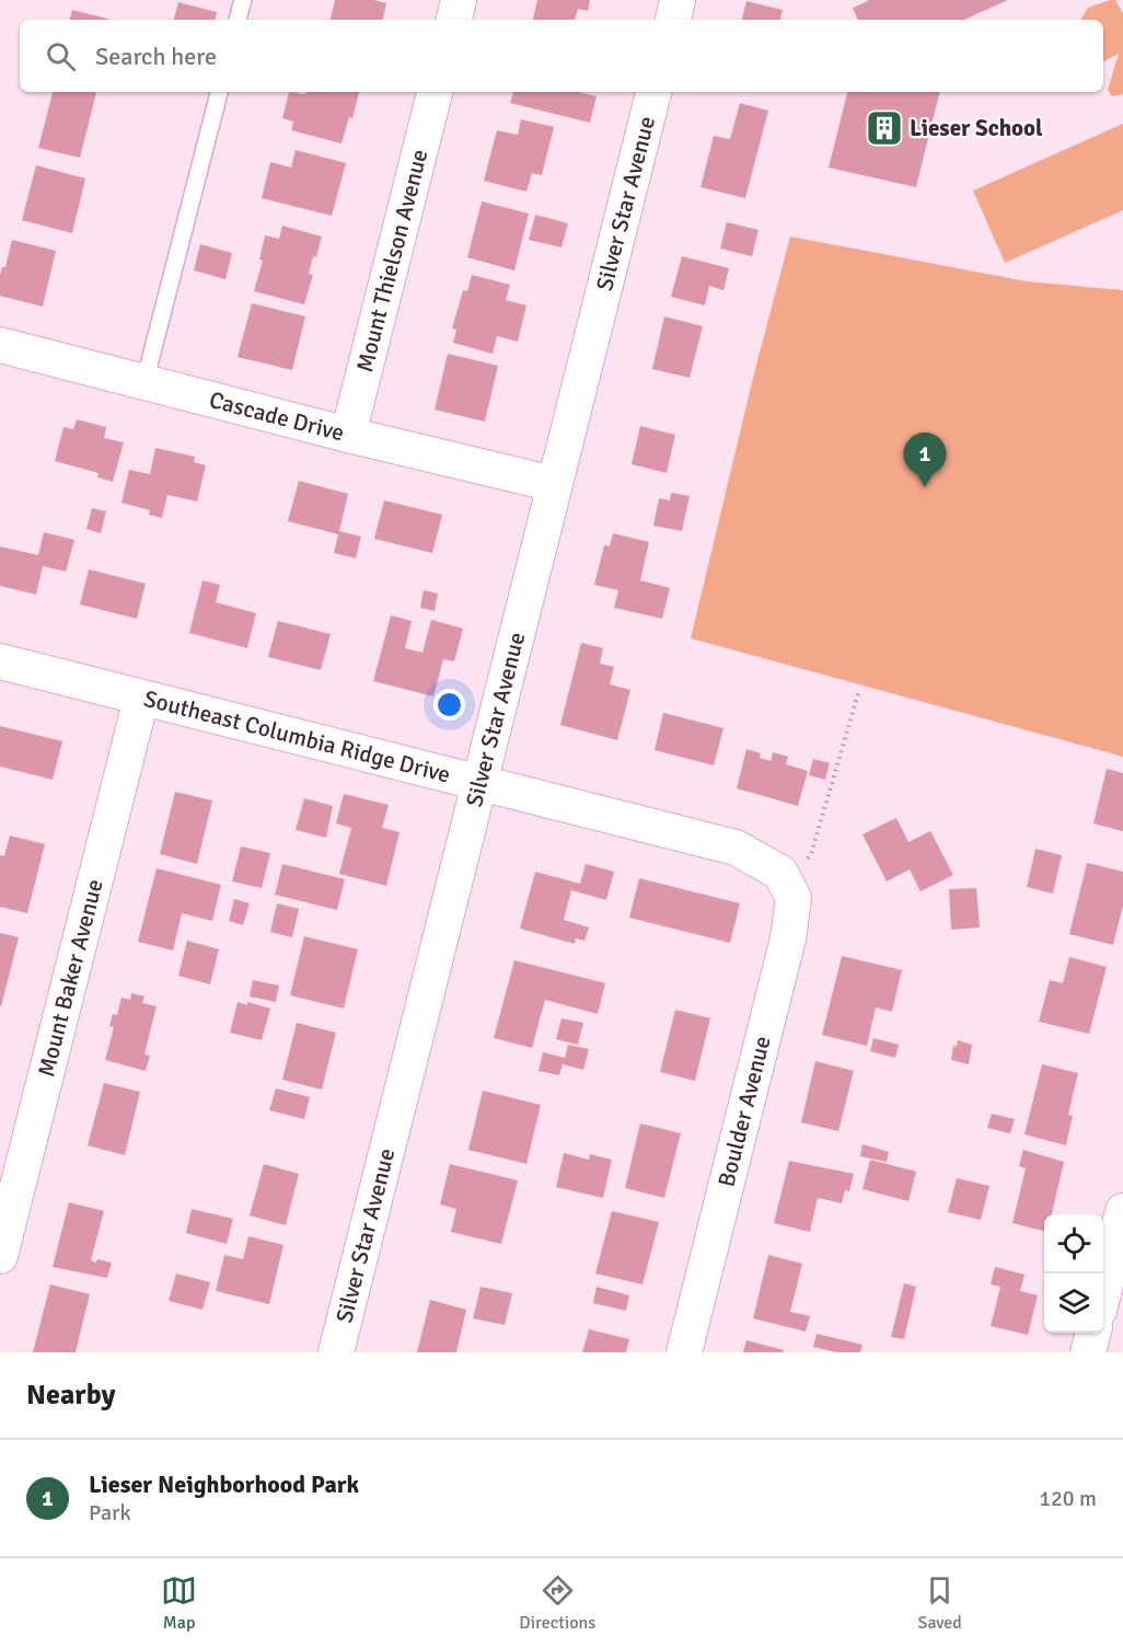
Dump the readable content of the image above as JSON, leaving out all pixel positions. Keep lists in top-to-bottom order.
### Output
{
  "streets": {
    "street": [
      "Silver Star Avenue",
      "Mount Thielson Avenue",
      "Cascade Drive",
      "Southeast Columbia Ridge Drive",
      "Mount Baker Avenue",
      "Boulder Avenue"
    ]
  },
  "crossings": [
    ["Silver Star Avenue", "Cascade Drive"],
    ["Silver Star Avenue", "Southeast Columbia Ridge Drive"],
    ["Mount Thielson Avenue", "Cascade Drive"],
    ["Southeast Columbia Ridge Drive", "Mount Baker Avenue"],
    ["Southeast Columbia Ridge Drive", "Boulder Avenue"]
  ],
  "places": {
    "building": ["Lieser School"]
  },
  "page": {
    "search": "Search here",
    "pins": "1",
    "heading": "Nearby",
    "list": [
      {
        "mark": "1",
        "name": "Lieser Neighborhood Park",
        "note": "Park",
        "value": "120 m"
      }
    ],
    "nav": ["Map", "Directions", "Saved"]
  }
}
